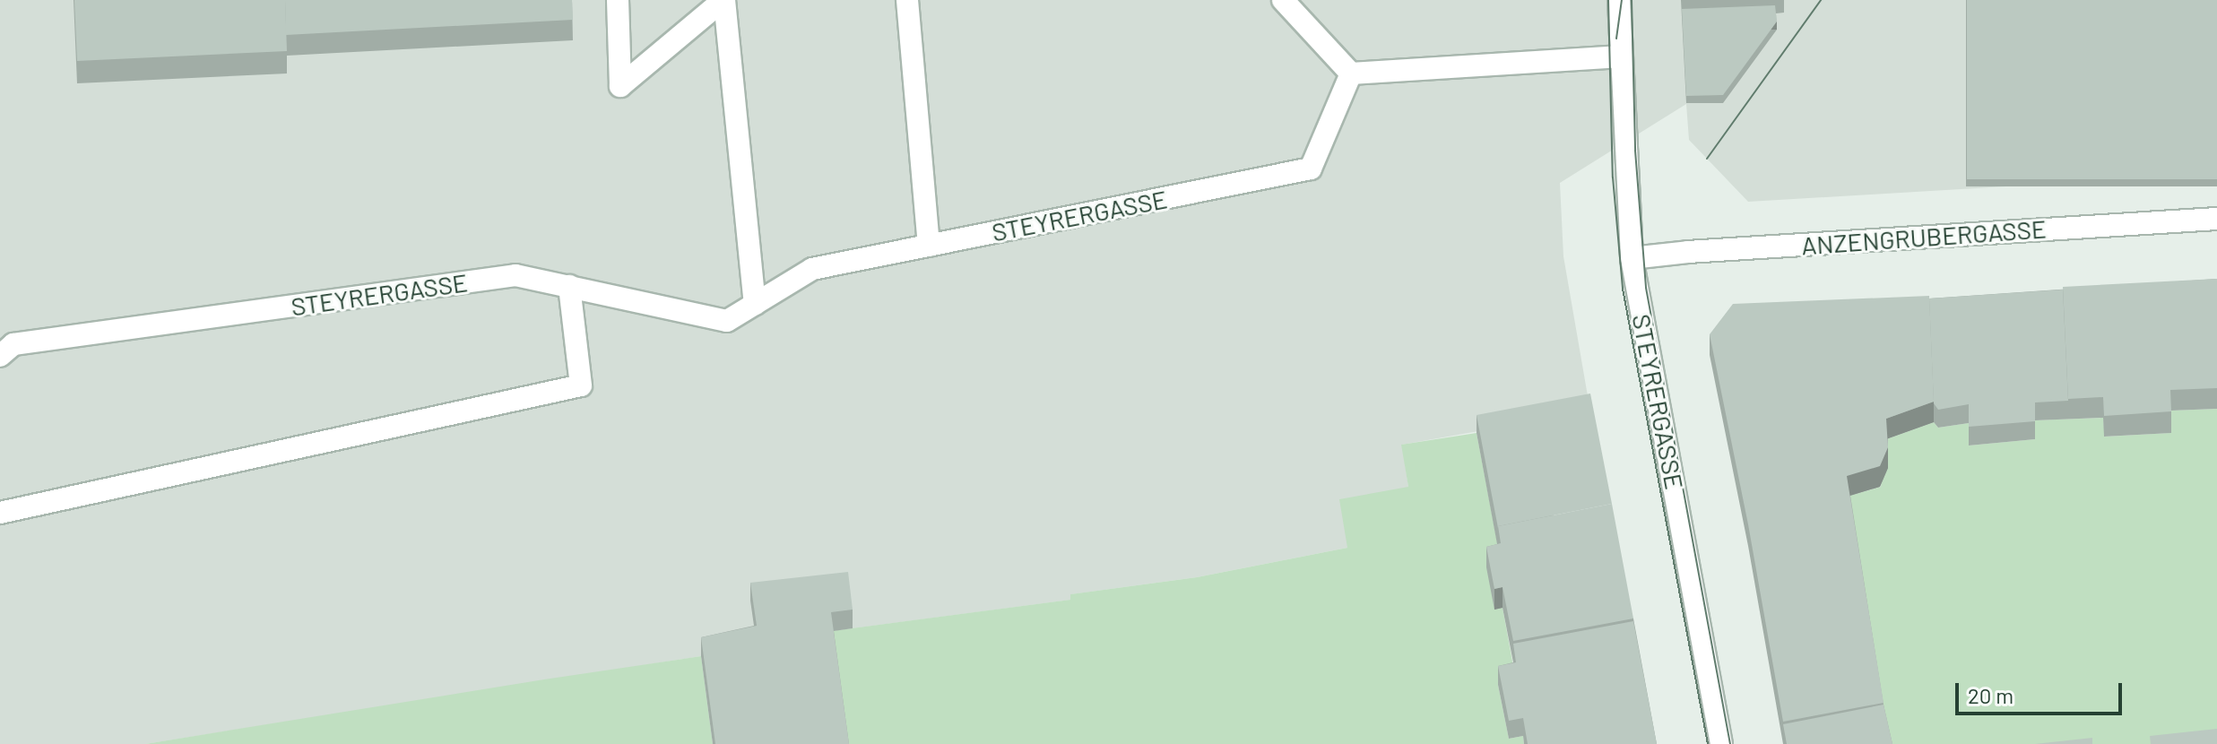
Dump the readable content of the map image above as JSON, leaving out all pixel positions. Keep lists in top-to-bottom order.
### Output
{
  "streets": {
    "street": ["STEYRERGASSE", "ANZENGRUBERGASSE"]
  },
  "crossings": [
    ["STEYRERGASSE", "ANZENGRUBERGASSE"]
  ],
  "scale_bar": "20 m"
}
